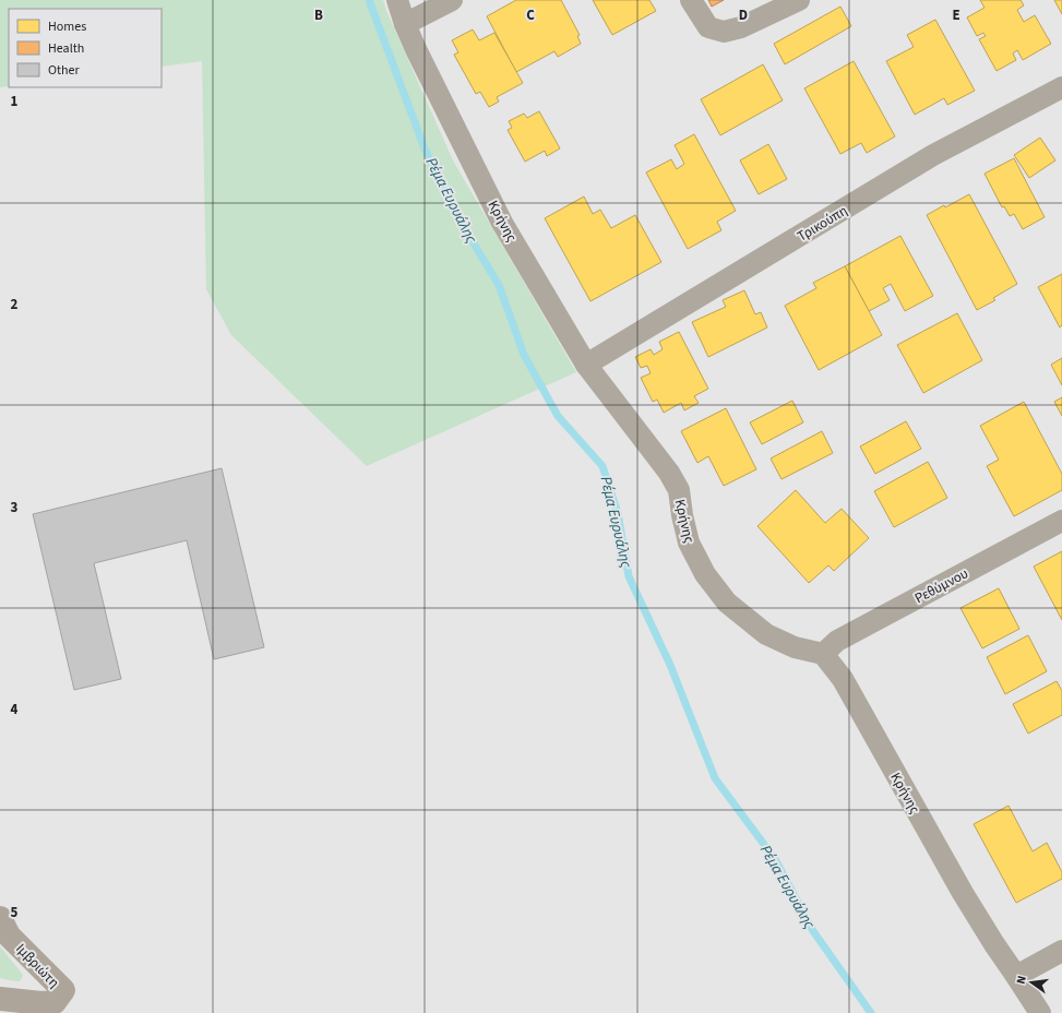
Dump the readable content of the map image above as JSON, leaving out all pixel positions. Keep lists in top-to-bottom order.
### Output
{
  "streets": {
    "street": [
      "Κρήνης",
      "Τρικούπη",
      "Ρεθύμνου",
      "Ιμβριώτη"
    ]
  },
  "crossings": [
    ["Κρήνης", "Τρικούπη"],
    ["Κρήνης", "Ρεθύμνου"]
  ],
  "water": ["Ρέμα Ευρυάλης"],
  "legend": ["Homes", "Health", "Other"],
  "north": "left",
  "grid": {
    "columns": [
      "B",
      "C",
      "D",
      "E"
    ],
    "rows": [
      "1",
      "2",
      "3",
      "4",
      "5"
    ]
  }
}
